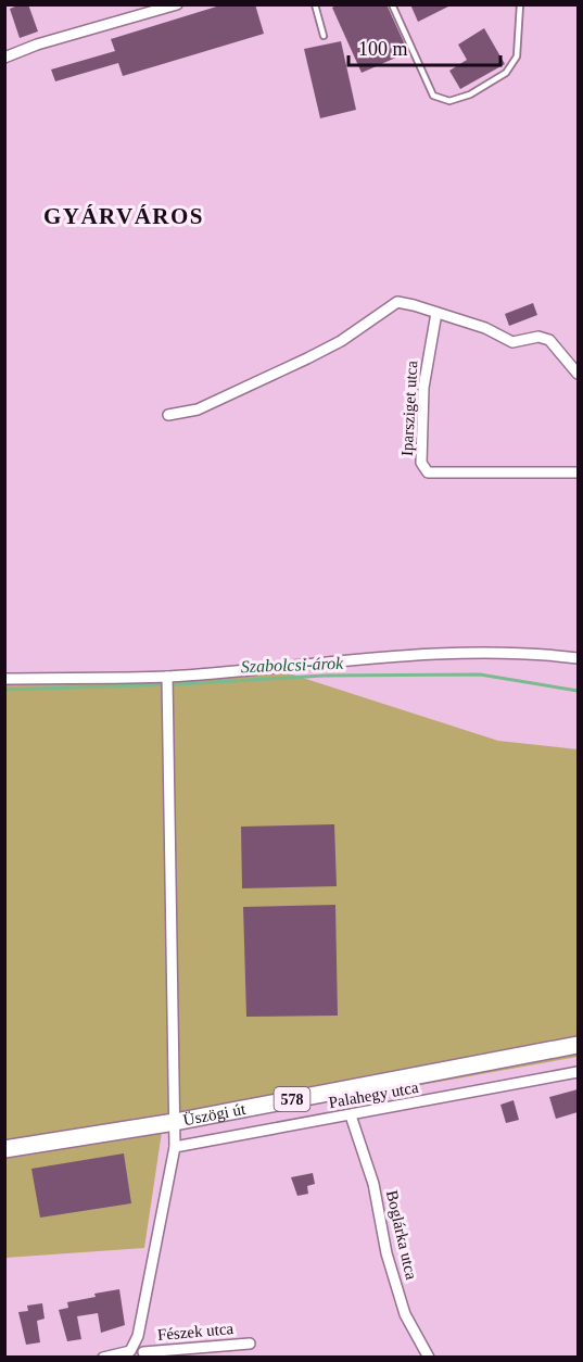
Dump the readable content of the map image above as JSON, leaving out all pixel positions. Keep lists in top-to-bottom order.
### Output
{
  "streets": {
    "main road": ["578", "Üszögi út"],
    "street": [
      "Iparsziget utca",
      "Palahegy utca",
      "Boglárka utca",
      "Fészek utca"
    ]
  },
  "crossings": [
    ["Palahegy utca", "Boglárka utca"]
  ],
  "districts": ["GYÁRVÁROS"],
  "water": ["Szabolcsi-árok"],
  "scale_bar": "100 m"
}
